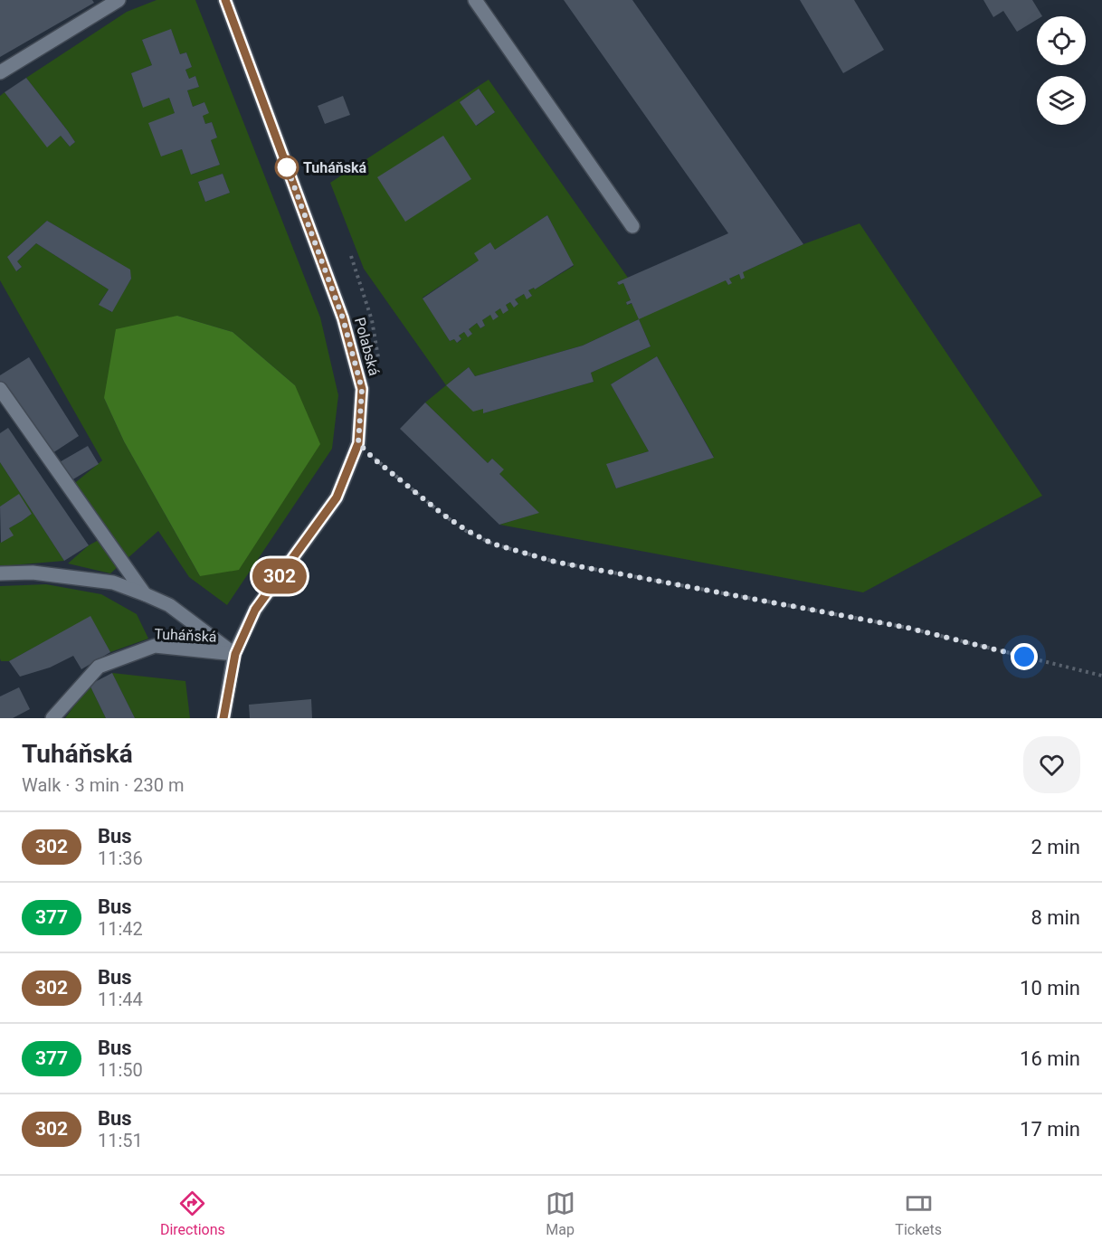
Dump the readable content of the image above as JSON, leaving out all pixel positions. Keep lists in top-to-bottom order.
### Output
{
  "streets": {
    "street": ["Polabská", "Tuháňská"]
  },
  "crossings": [
    ["Polabská", "Tuháňská"]
  ],
  "places": ["Tuháňská"],
  "lines": ["bus line 302"],
  "page": {
    "on_map": "302",
    "heading": ["Tuháňská", "Walk · 3 min · 230 m"],
    "list": [
      {
        "mark": "302",
        "name": "Bus",
        "note": "11:36",
        "value": "2 min"
      },
      {
        "mark": "377",
        "name": "Bus",
        "note": "11:42",
        "value": "8 min"
      },
      {
        "mark": "302",
        "name": "Bus",
        "note": "11:44",
        "value": "10 min"
      },
      {
        "mark": "377",
        "name": "Bus",
        "note": "11:50",
        "value": "16 min"
      },
      {
        "mark": "302",
        "name": "Bus",
        "note": "11:51",
        "value": "17 min"
      }
    ],
    "tabs": ["Directions", "Map", "Tickets"]
  }
}
